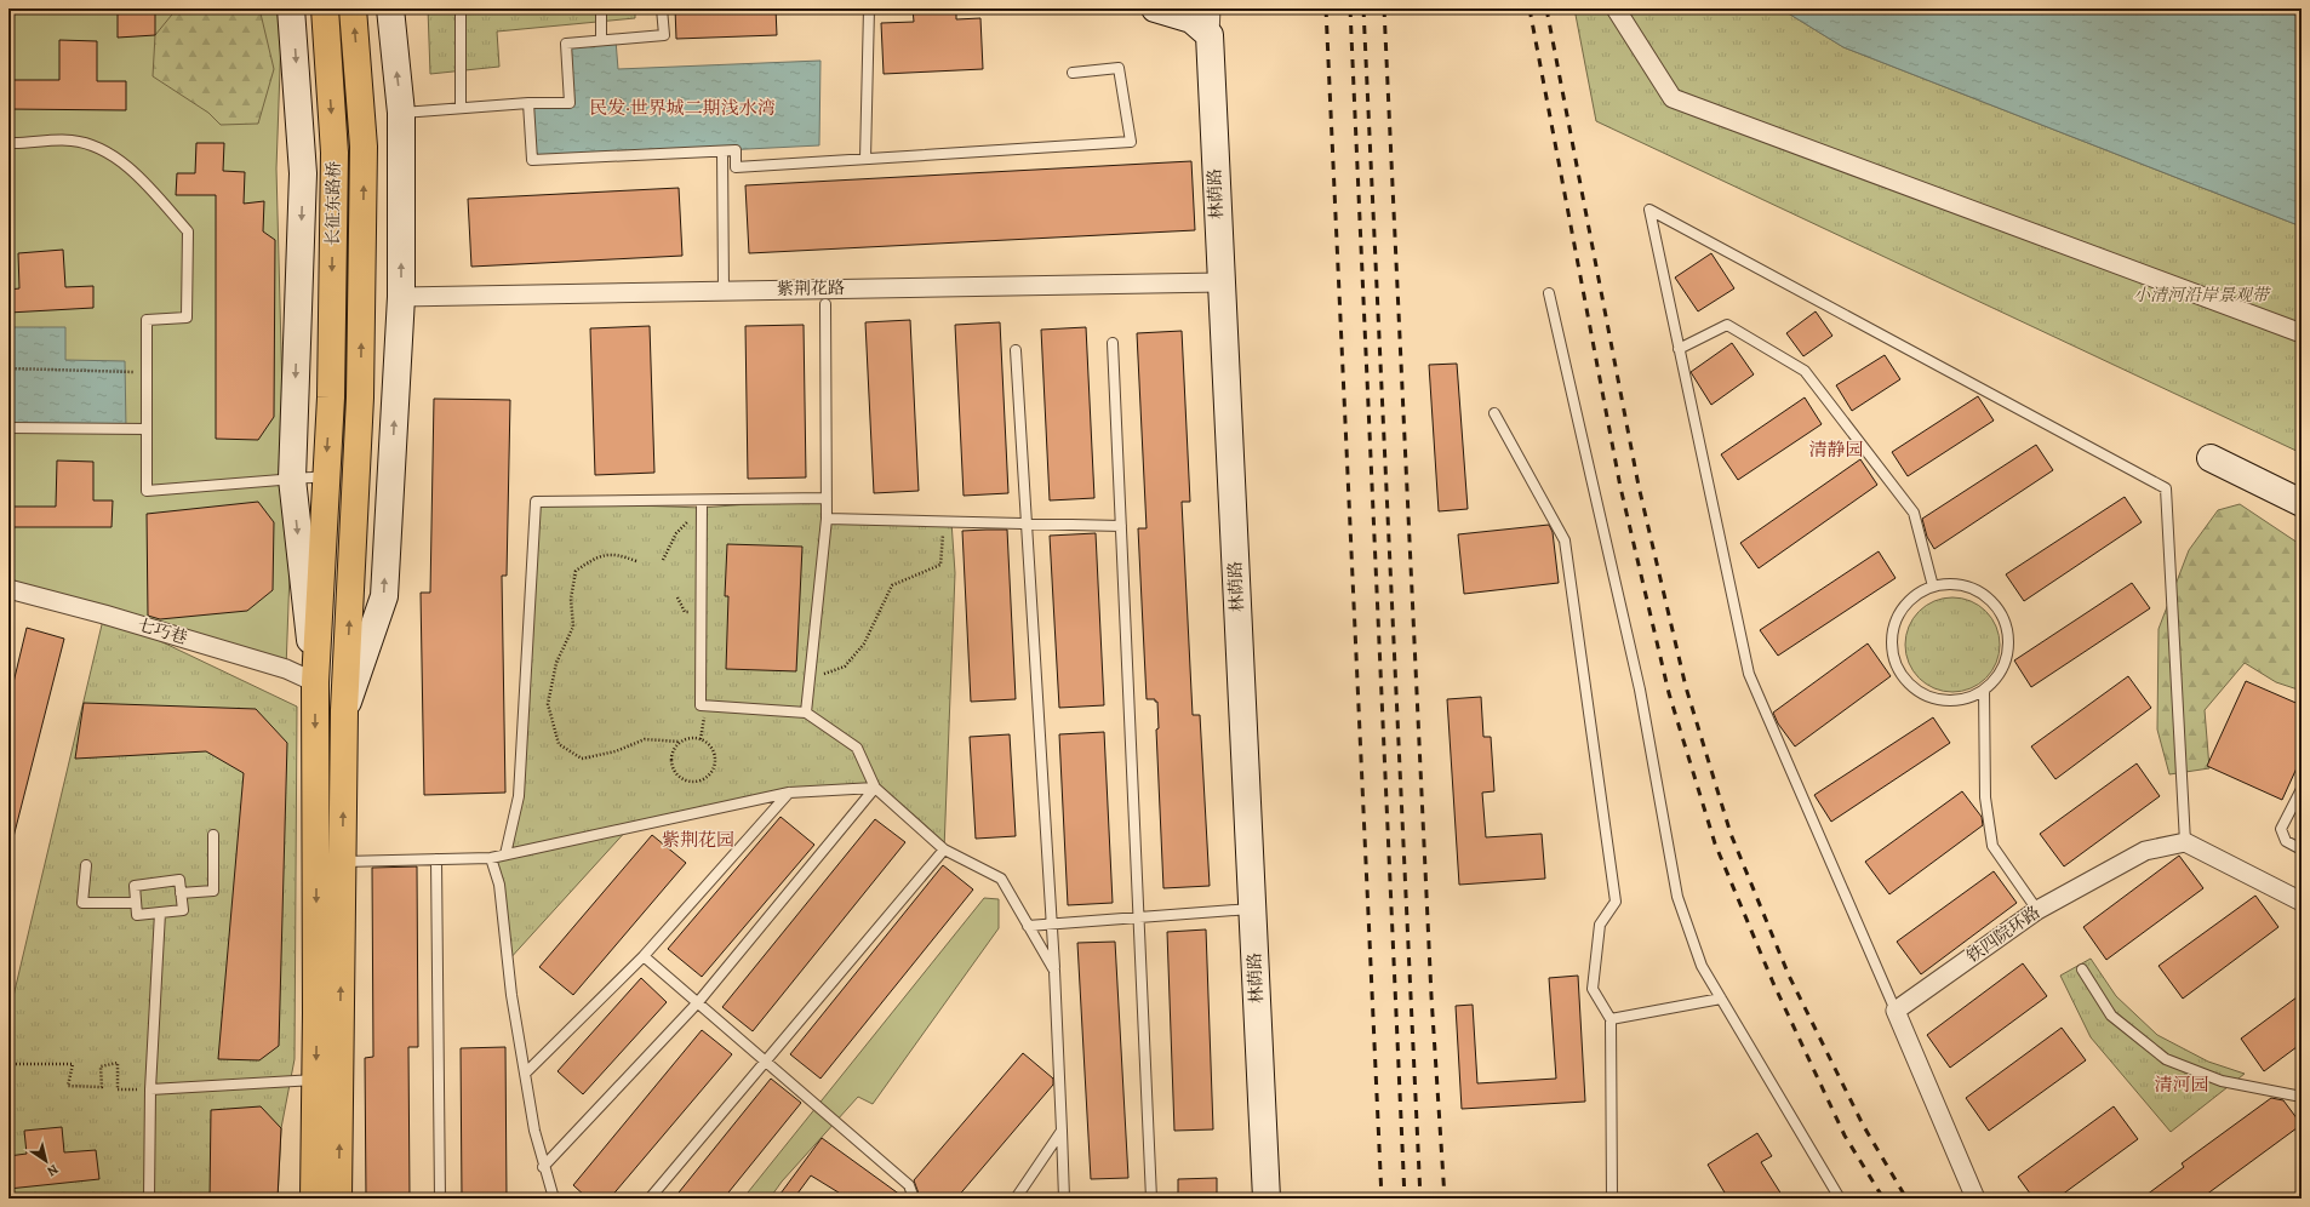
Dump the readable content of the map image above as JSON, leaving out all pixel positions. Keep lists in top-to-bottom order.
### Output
{
  "streets": {
    "main road": ["长征东路桥"],
    "street": [
      "林荫路",
      "紫荆花路",
      "七巧巷",
      "铁四院环路"
    ]
  },
  "crossings": [
    ["林荫路", "紫荆花路"],
    ["长征东路桥", "七巧巷"]
  ],
  "districts": [
    "民发·世界城二期浅水湾",
    "清静园",
    "紫荆花园",
    "清河园"
  ],
  "parks": ["小清河沿岸景观带"],
  "north": "bottom right"
}
